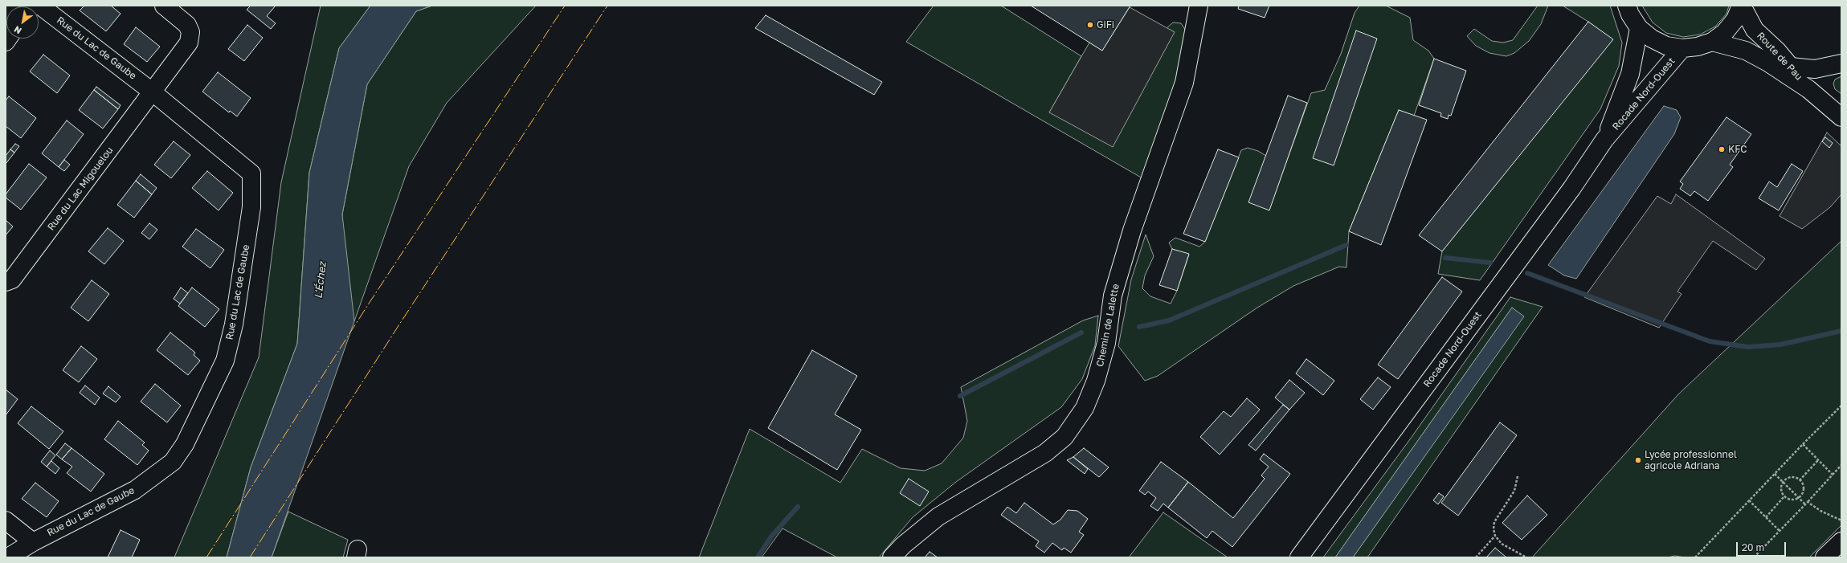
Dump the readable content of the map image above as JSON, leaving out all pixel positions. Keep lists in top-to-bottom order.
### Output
{
  "streets": {
    "street": [
      "Rue du Lac de Gaube",
      "Route de Pau",
      "Rocade Nord-Ouest",
      "Rue du Lac Migouelou",
      "Chemin de Lalette"
    ]
  },
  "crossings": [
    ["Rue du Lac de Gaube", "Rue du Lac Migouelou"],
    ["Route de Pau", "Rocade Nord-Ouest"]
  ],
  "water": ["L'Échez"],
  "places": ["GiFi", "KFC", "Lycée professionnel agricole Adriana"],
  "scale_bar": "20 m",
  "north": "bottom left"
}
